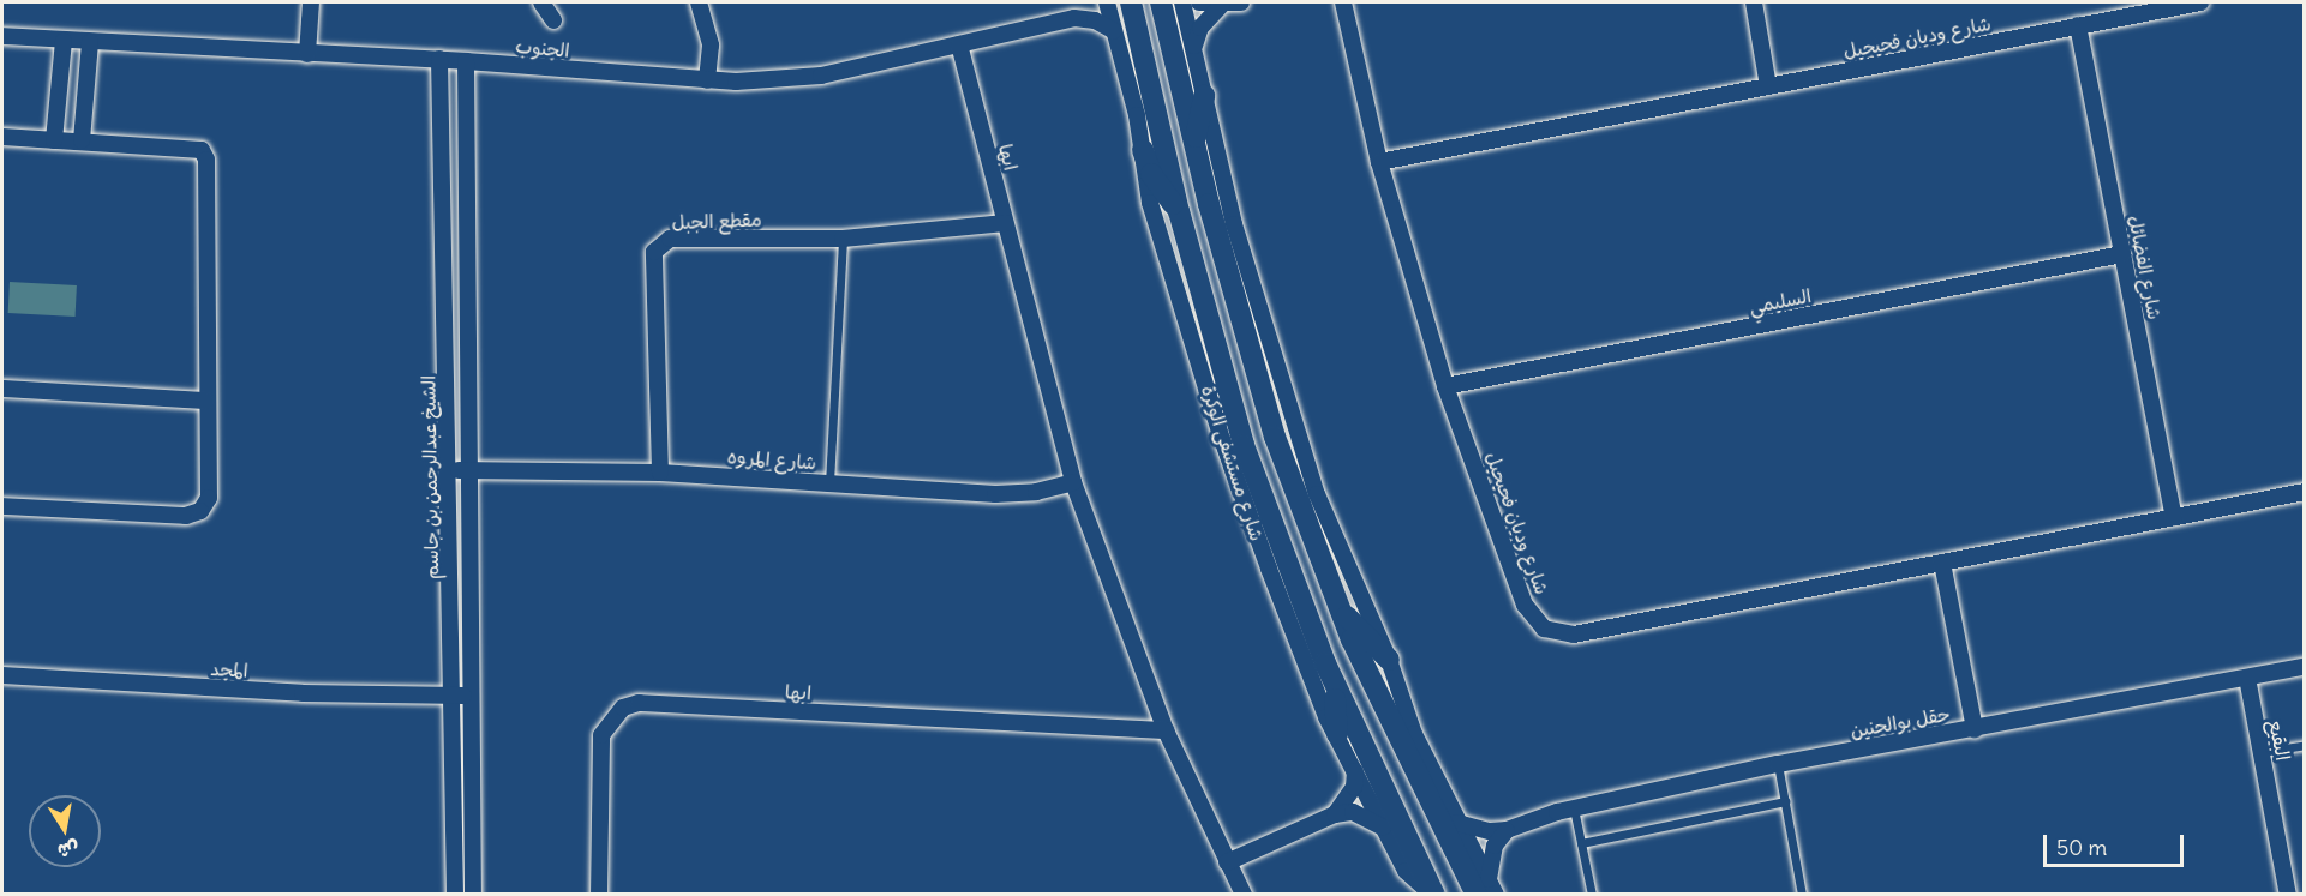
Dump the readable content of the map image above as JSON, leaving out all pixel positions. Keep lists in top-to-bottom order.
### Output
{
  "streets": {
    "street": [
      "شارع وديان فحيحيل",
      "الجنوب",
      "ابها",
      "مقطع الجبل",
      "شارع الفضائل",
      "السليمي",
      "شارع المروه",
      "شارع مستشفى الوكرة",
      "الشيخ عبدالرحمن بن جاسم",
      "المجد",
      "حقل بوالحنين",
      "البقيع"
    ]
  },
  "crossings": [
    ["شارع وديان فحيحيل", "شارع الفضائل"],
    ["شارع وديان فحيحيل", "السليمي"],
    ["الجنوب", "ابها"],
    ["الجنوب", "شارع مستشفى الوكرة"],
    ["الجنوب", "الشيخ عبدالرحمن بن جاسم"],
    ["ابها", "مقطع الجبل"],
    ["ابها", "شارع المروه"],
    ["مقطع الجبل", "شارع المروه"],
    ["شارع الفضائل", "السليمي"],
    ["شارع المروه", "الشيخ عبدالرحمن بن جاسم"],
    ["الشيخ عبدالرحمن بن جاسم", "المجد"],
    ["حقل بوالحنين", "البقيع"]
  ],
  "scale_bar": "50 m",
  "north": "bottom"
}
